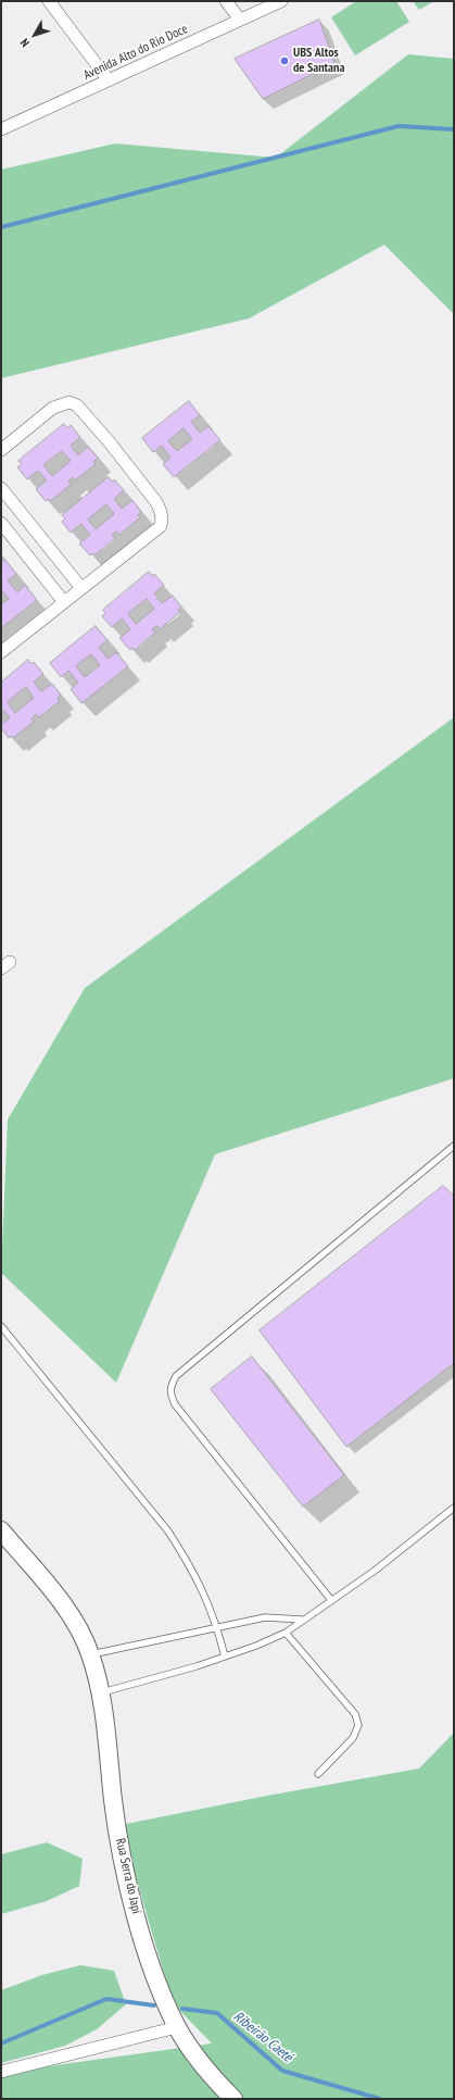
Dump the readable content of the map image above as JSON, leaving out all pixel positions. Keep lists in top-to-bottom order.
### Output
{
  "streets": {
    "street": ["Avenida Alto do Rio Doce", "Rua Serra do Japi"]
  },
  "water": ["Ribeirão Caeté"],
  "places": ["UBS Altos de Santana"],
  "north": "bottom left"
}
